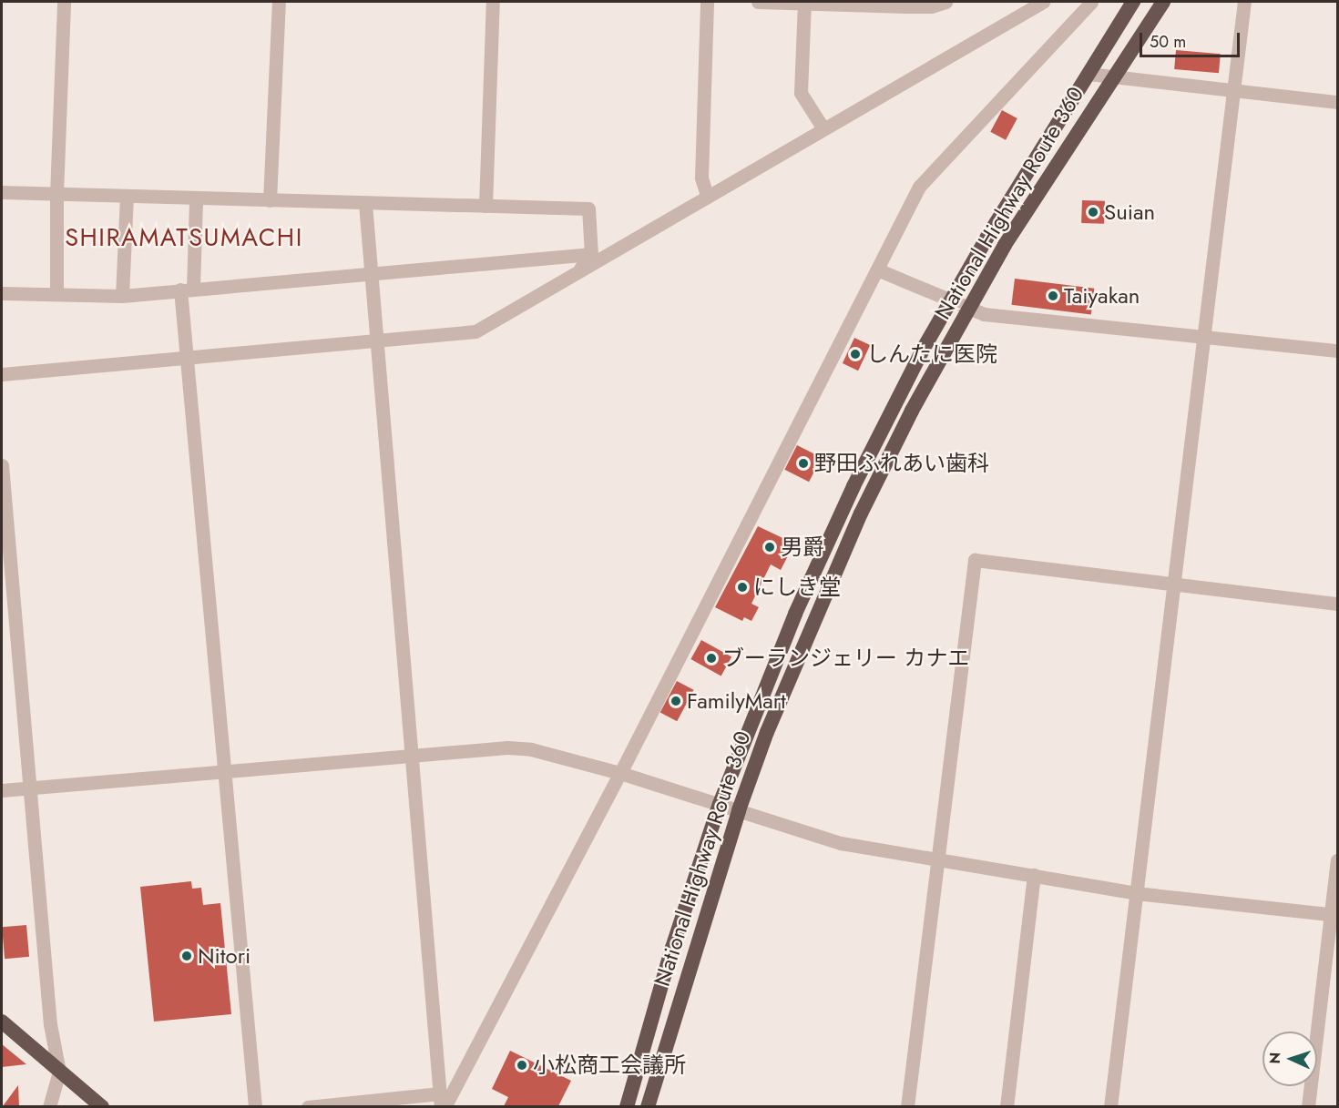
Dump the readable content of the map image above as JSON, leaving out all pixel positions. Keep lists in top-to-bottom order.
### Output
{
  "streets": {
    "highway": ["National Highway Route 360"]
  },
  "districts": ["SHIRAMATSUMACHI"],
  "places": [
    "Suian",
    "Taiyakan",
    "しんたに医院",
    "野田ふれあい歯科",
    "男爵",
    "にしき堂",
    "ブーランジェリー カナエ",
    "FamilyMart",
    "Nitori",
    "小松商工会議所"
  ],
  "scale_bar": "50 m",
  "north": "left"
}
